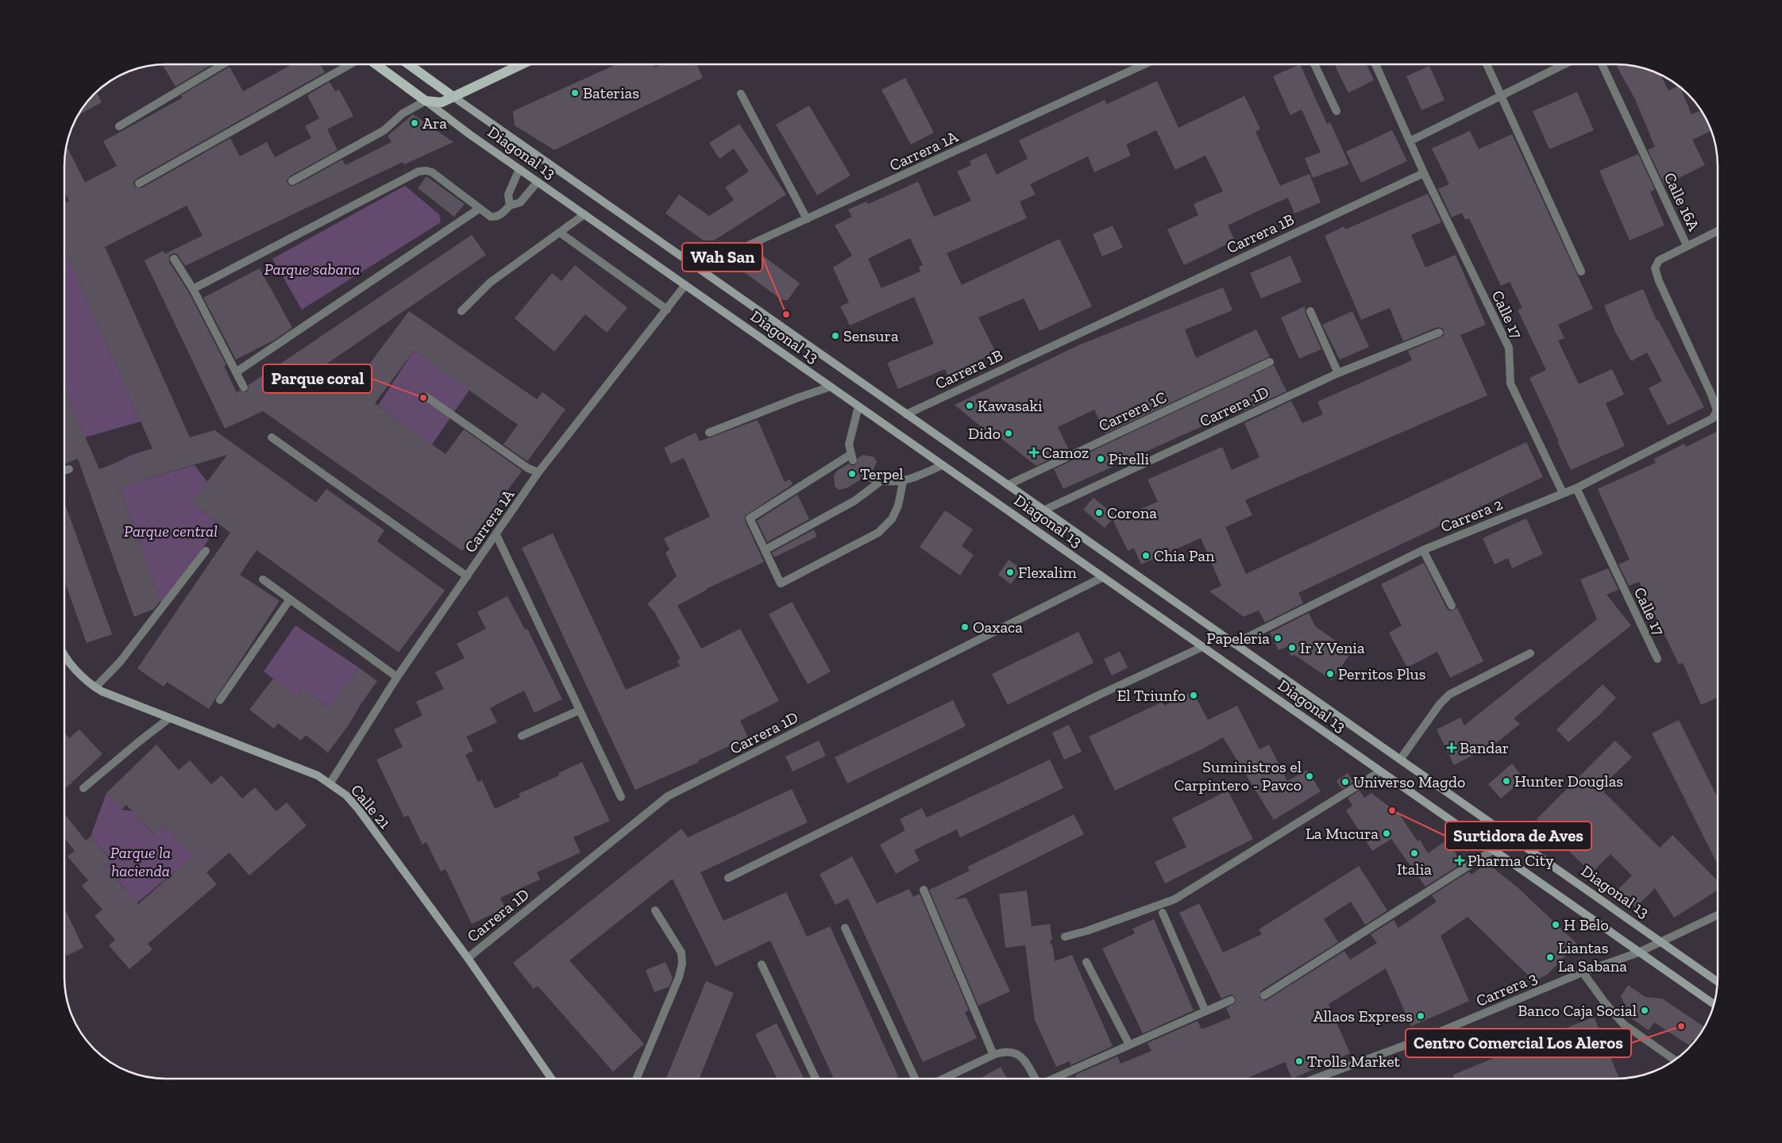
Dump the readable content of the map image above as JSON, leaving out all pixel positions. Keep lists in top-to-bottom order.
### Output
{
  "streets": {
    "main road": ["Diagonal 13", "Calle 21"],
    "street": [
      "Carrera 1A",
      "Calle 16A",
      "Carrera 1B",
      "Calle 17",
      "Carrera 1D",
      "Carrera 1C",
      "Carrera 2",
      "Carrera 3"
    ]
  },
  "crossings": [
    ["Carrera 1A", "Diagonal 13"],
    ["Carrera 1A", "Calle 21"],
    ["Diagonal 13", "Carrera 1B"],
    ["Diagonal 13", "Carrera 1D"],
    ["Diagonal 13", "Carrera 1C"],
    ["Diagonal 13", "Carrera 2"],
    ["Diagonal 13", "Carrera 3"],
    ["Calle 16A", "Carrera 2"],
    ["Carrera 1B", "Calle 17"],
    ["Calle 17", "Carrera 2"],
    ["Carrera 1D", "Calle 21"]
  ],
  "parks": ["Parque sabana", "Parque central", "Parque la hacienda"],
  "places": {
    "other": [
      "Baterias",
      "Ara",
      "Wah San",
      "Sensura",
      "Parque coral",
      "Kawasaki",
      "Dido",
      "Pirelli",
      "Terpel",
      "Corona",
      "Chia Pan",
      "Flexalim",
      "Oaxaca",
      "Papeleria",
      "Ir Y Venia",
      "Perritos Plus",
      "El Triunfo",
      "Suministros el Carpintero - Pavco",
      "Hunter Douglas",
      "Universo Magdo",
      "Surtidora de Aves",
      "La Mucura",
      "Italia",
      "H Belo",
      "Liantas La Sabana",
      "Banco Caja Social",
      "Allaos Express",
      "Centro Comercial Los Aleros",
      "Trolls Market"
    ],
    "health": ["Camoz", "Bandar", "Pharma City"]
  }
}
